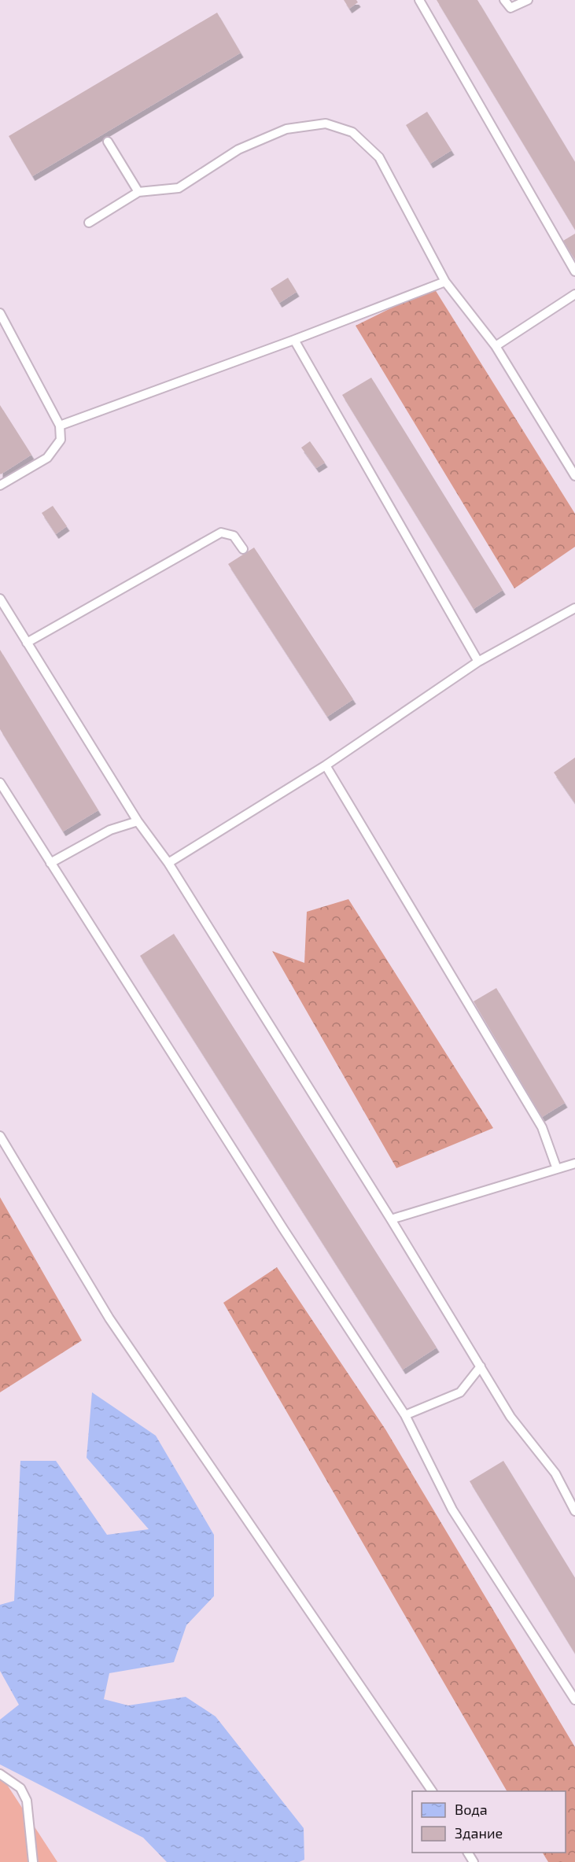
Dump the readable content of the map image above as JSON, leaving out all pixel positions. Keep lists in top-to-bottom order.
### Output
{
  "legend": ["Вода", "Здание"]
}
